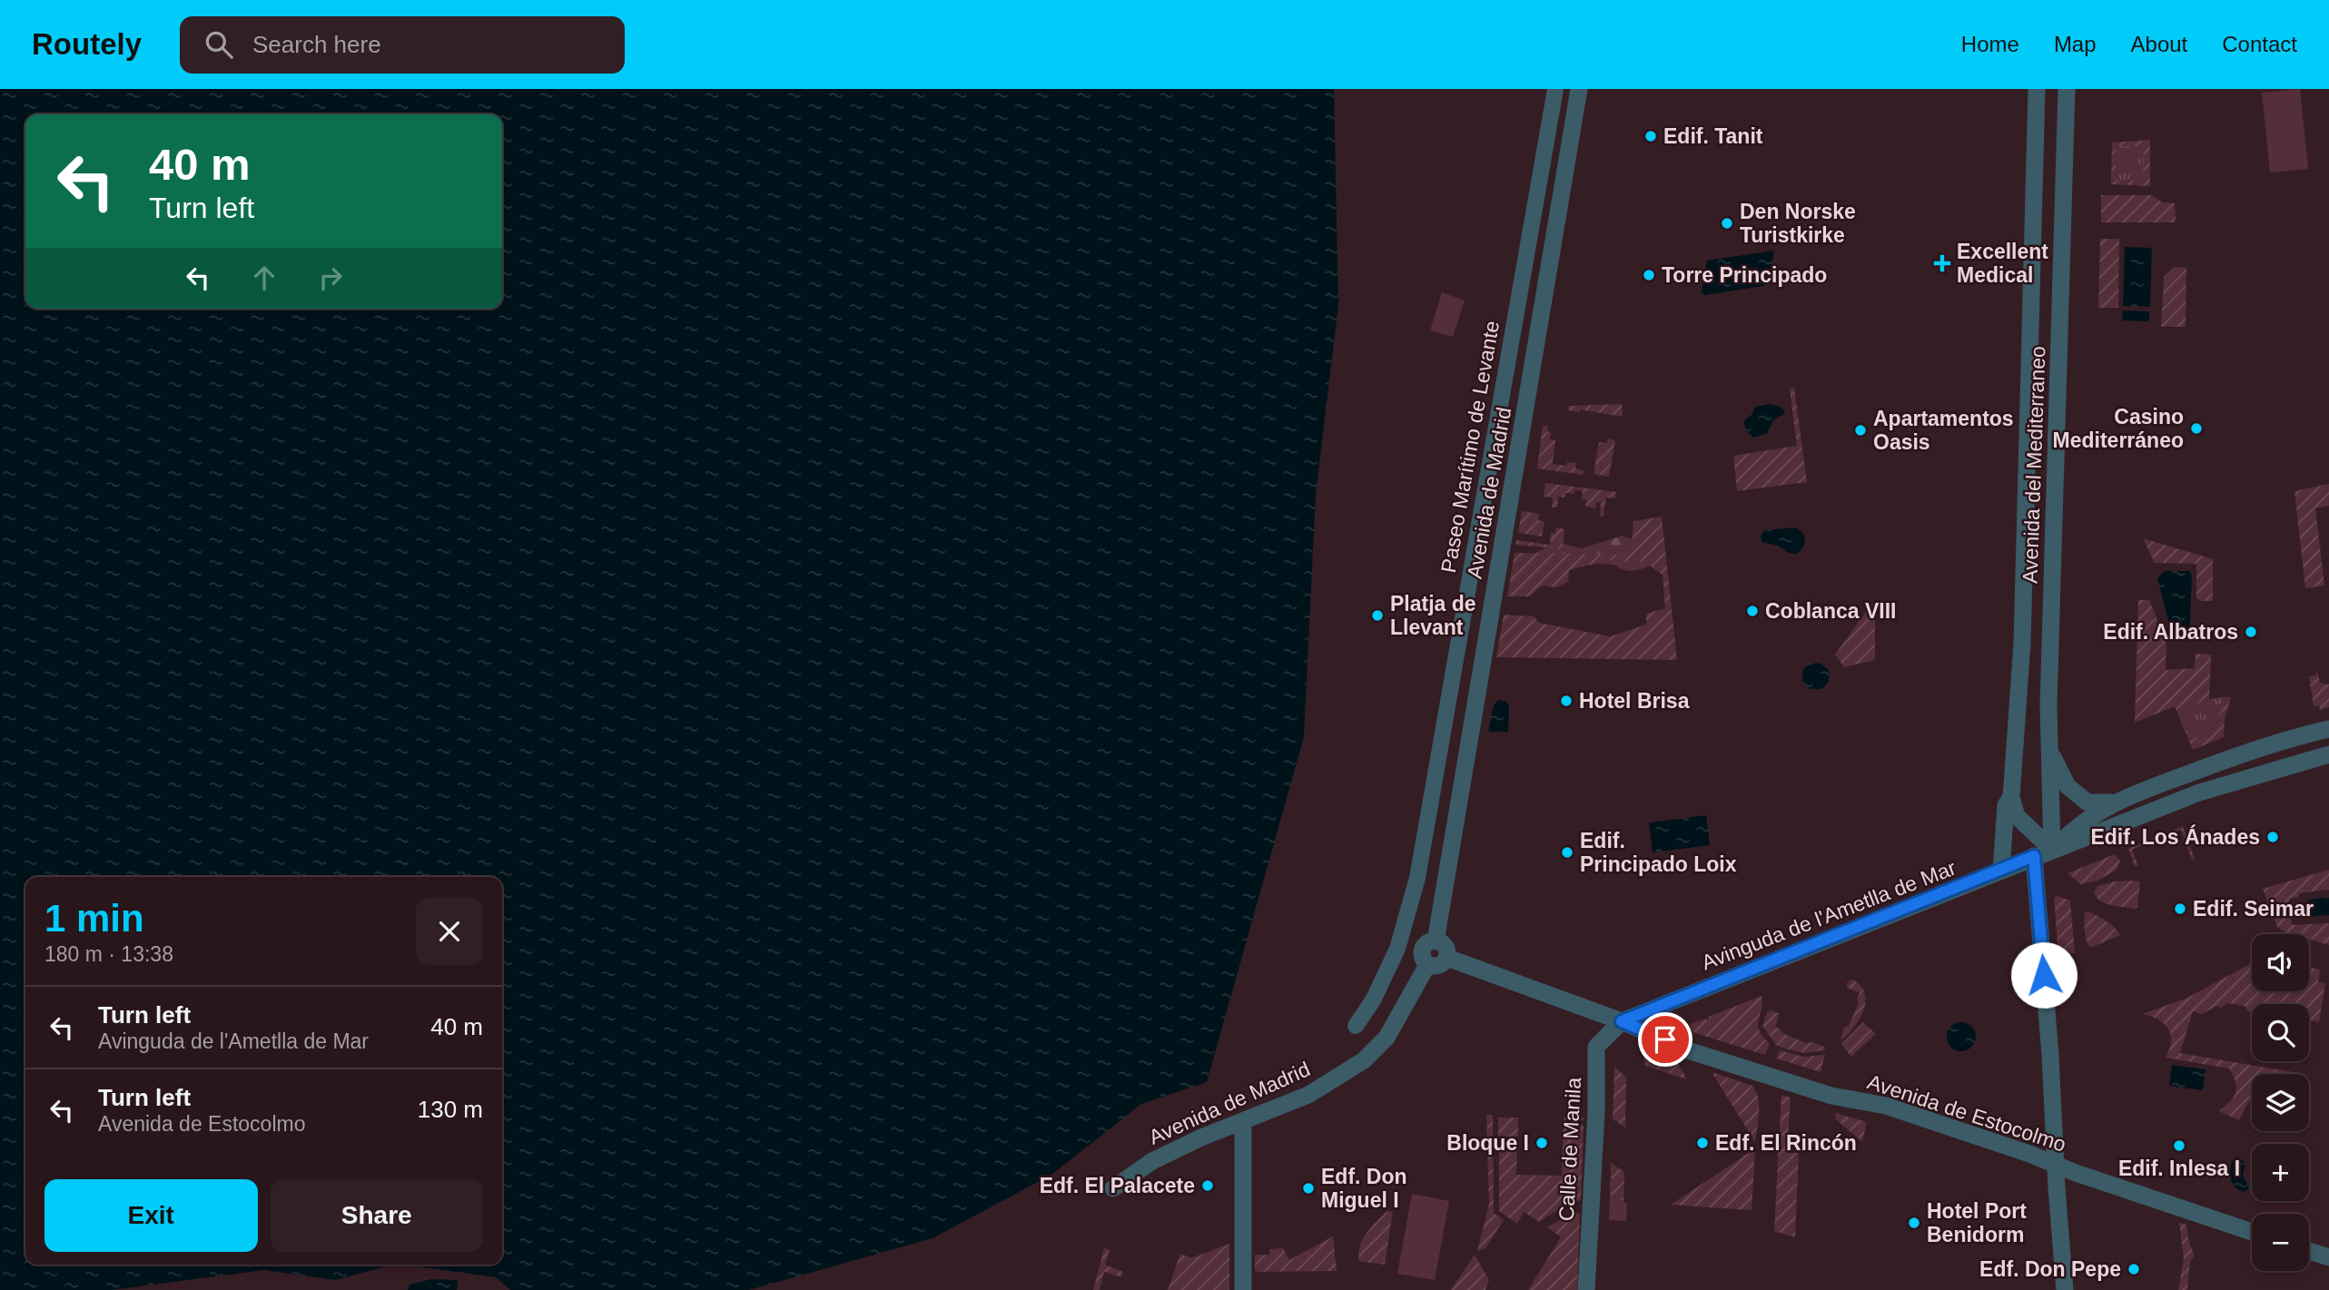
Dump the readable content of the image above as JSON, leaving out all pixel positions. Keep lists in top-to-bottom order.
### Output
{
  "streets": {
    "street": [
      "Paseo Marítimo de Levante",
      "Avenida del Mediterraneo",
      "Avenida de Madrid",
      "Avinguda de l'Ametlla de Mar",
      "Avenida de Estocolmo",
      "Calle de Manila"
    ]
  },
  "crossings": [
    ["Avenida del Mediterraneo", "Avinguda de l'Ametlla de Mar"],
    ["Avenida de Madrid", "Avenida de Estocolmo"],
    ["Avinguda de l'Ametlla de Mar", "Avenida de Estocolmo"],
    ["Avinguda de l'Ametlla de Mar", "Calle de Manila"],
    ["Avenida de Estocolmo", "Calle de Manila"]
  ],
  "places": {
    "other": [
      "Edif. Tanit",
      "Den Norske Turistkirke",
      "Torre Principado",
      "Casino Mediterráneo",
      "Apartamentos Oasis",
      "Coblanca VIII",
      "Platja de Llevant",
      "Edif. Albatros",
      "Hotel Brisa",
      "Edif. Los Ánades",
      "Edif. Principado Loix",
      "Edif. Seimar",
      "Bloque I",
      "Edf. El Rincón",
      "Edif. Inlesa I",
      "Edf. El Palacete",
      "Edf. Don Miguel I",
      "Hotel Port Benidorm",
      "Edf. Don Pepe"
    ],
    "health": ["Excellent Medical"]
  },
  "page": {
    "header": "Routely",
    "search": "Search here",
    "nav": [
      "Home",
      "Map",
      "About",
      "Contact"
    ],
    "turn": ["40 m", "Turn left"],
    "heading": ["1 min", "180 m · 13:38"],
    "map_buttons": ["+", "−"],
    "list": [
      {
        "name": "Turn left",
        "note": "Avinguda de l'Ametlla de Mar",
        "value": "40 m"
      },
      {
        "name": "Turn left",
        "note": "Avenida de Estocolmo",
        "value": "130 m"
      }
    ],
    "buttons": ["Exit", "Share"]
  }
}
